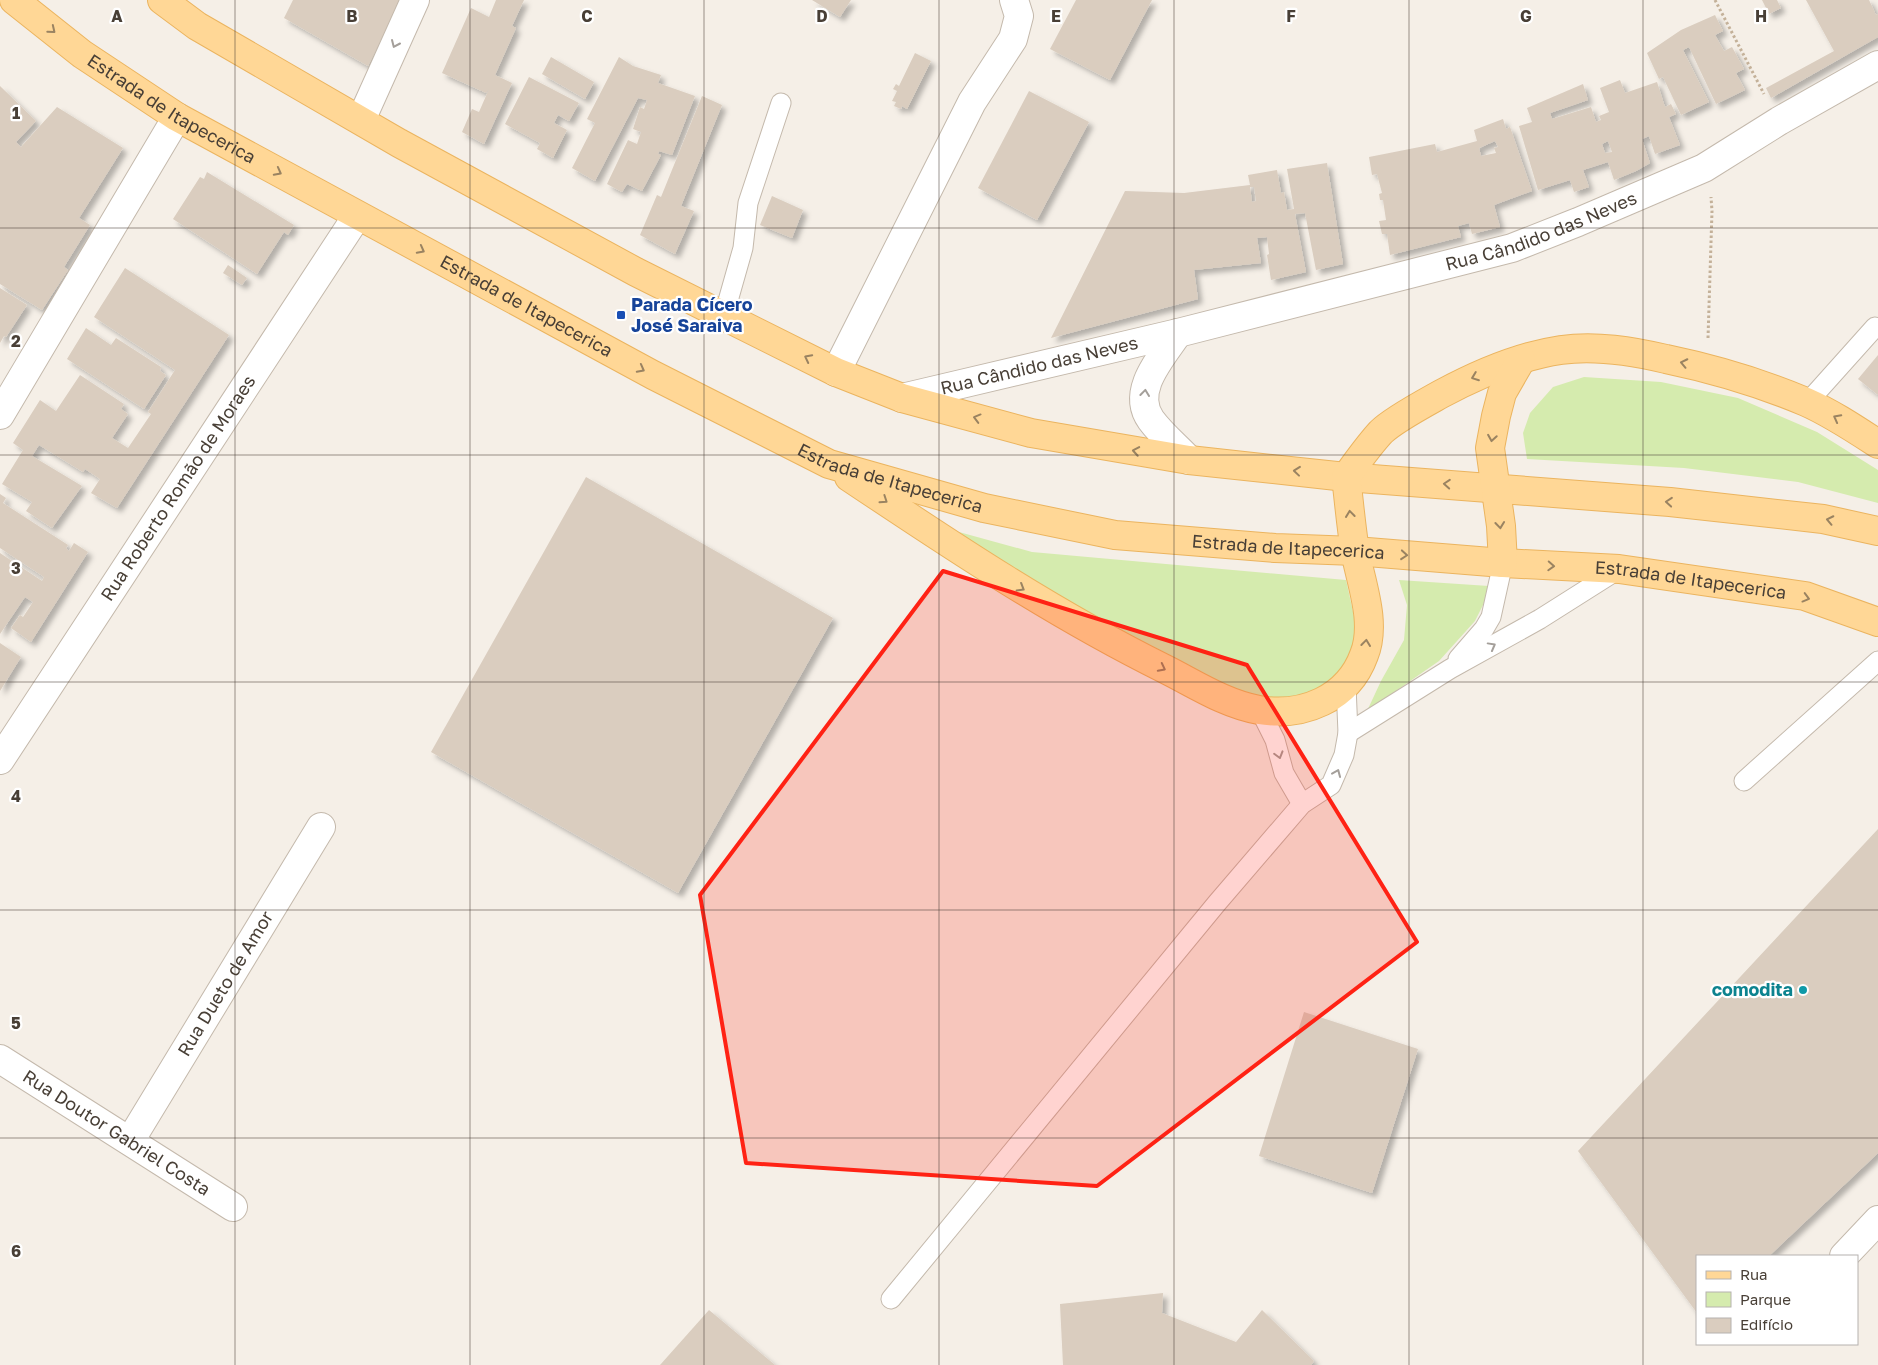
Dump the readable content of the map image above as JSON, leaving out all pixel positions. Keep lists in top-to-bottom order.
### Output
{
  "streets": {
    "main road": ["Estrada de Itapecerica"],
    "street": [
      "Rua Cândido das Neves",
      "Rua Roberto Romão de Moraes",
      "Rua Dueto de Amor",
      "Rua Doutor Gabriel Costa"
    ]
  },
  "crossings": [
    ["Estrada de Itapecerica", "Rua Roberto Romão de Moraes"],
    ["Rua Dueto de Amor", "Rua Doutor Gabriel Costa"]
  ],
  "places": {
    "transit": ["Parada Cícero José Saraiva"],
    "other": ["comodita"]
  },
  "legend": ["Rua", "Parque", "Edifício"],
  "grid": {
    "columns": [
      "A",
      "B",
      "C",
      "D",
      "E",
      "F",
      "G",
      "H"
    ],
    "rows": [
      "1",
      "2",
      "3",
      "4",
      "5",
      "6"
    ]
  }
}
